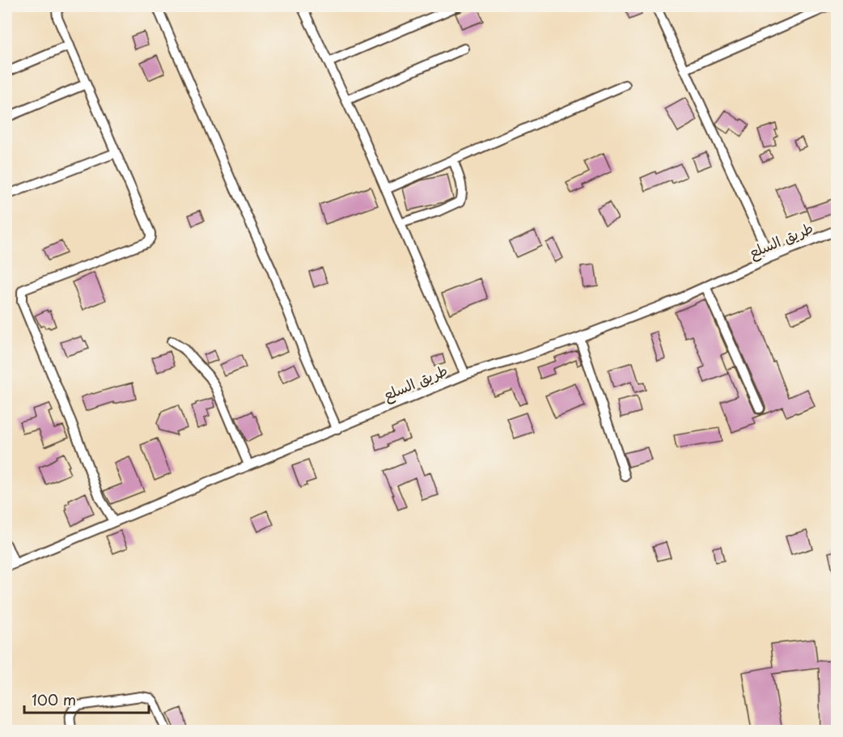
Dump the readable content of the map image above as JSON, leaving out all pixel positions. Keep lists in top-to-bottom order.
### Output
{
  "streets": {
    "street": ["طريق السلع"]
  },
  "scale_bar": "100 m"
}
